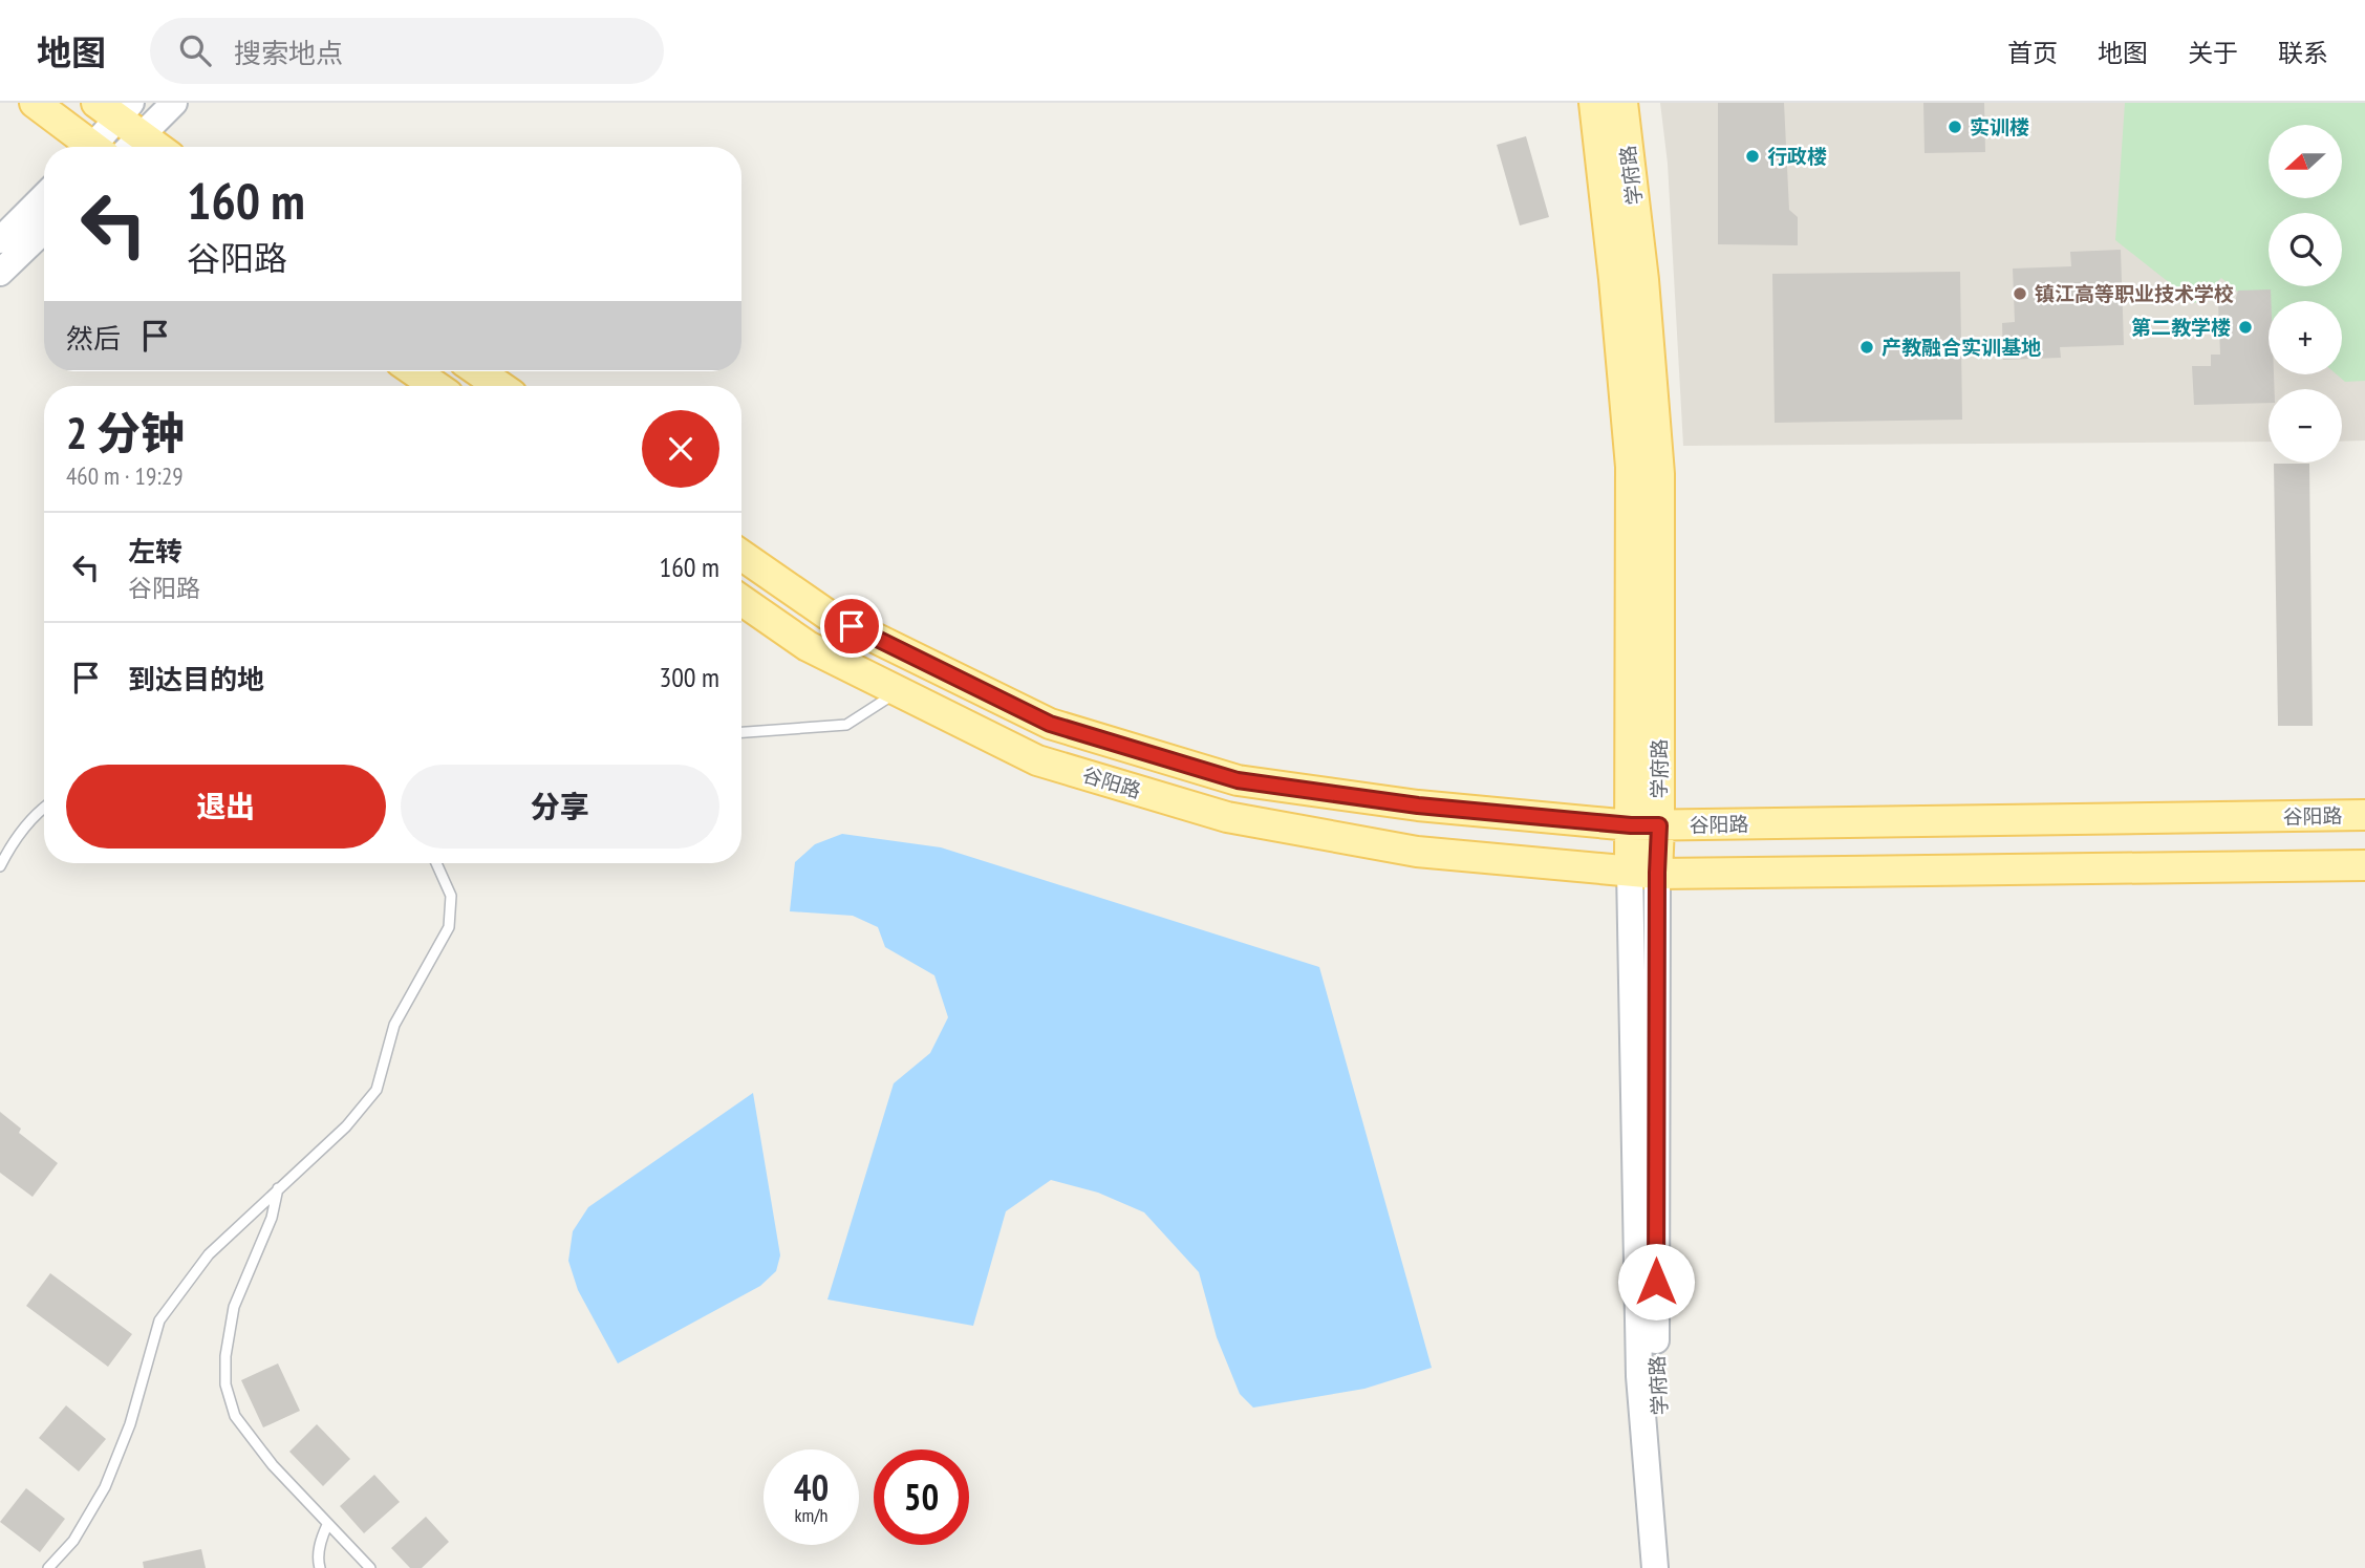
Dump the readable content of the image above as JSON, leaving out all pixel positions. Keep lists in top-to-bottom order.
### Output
{
  "streets": {
    "main road": ["学府路", "谷阳路"]
  },
  "crossings": [
    ["学府路", "谷阳路"]
  ],
  "places": [
    "实训楼",
    "行政楼",
    "镇江高等职业技术学校",
    "第二教学楼",
    "产教融合实训基地"
  ],
  "north": "left",
  "page": {
    "header": "地图",
    "search": "搜索地点",
    "nav": [
      "首页",
      "地图",
      "关于",
      "联系"
    ],
    "map_buttons": ["+", "−"],
    "turn": ["160 m", "谷阳路"],
    "then": "然后",
    "heading": ["2 分钟", "460 m · 19:29"],
    "list": [
      {
        "name": "左转",
        "note": "谷阳路",
        "value": "160 m"
      },
      {
        "name": "到达目的地",
        "value": "300 m"
      }
    ],
    "buttons": ["退出", "分享"],
    "speed": "40 km/h",
    "limit": "50"
  }
}
